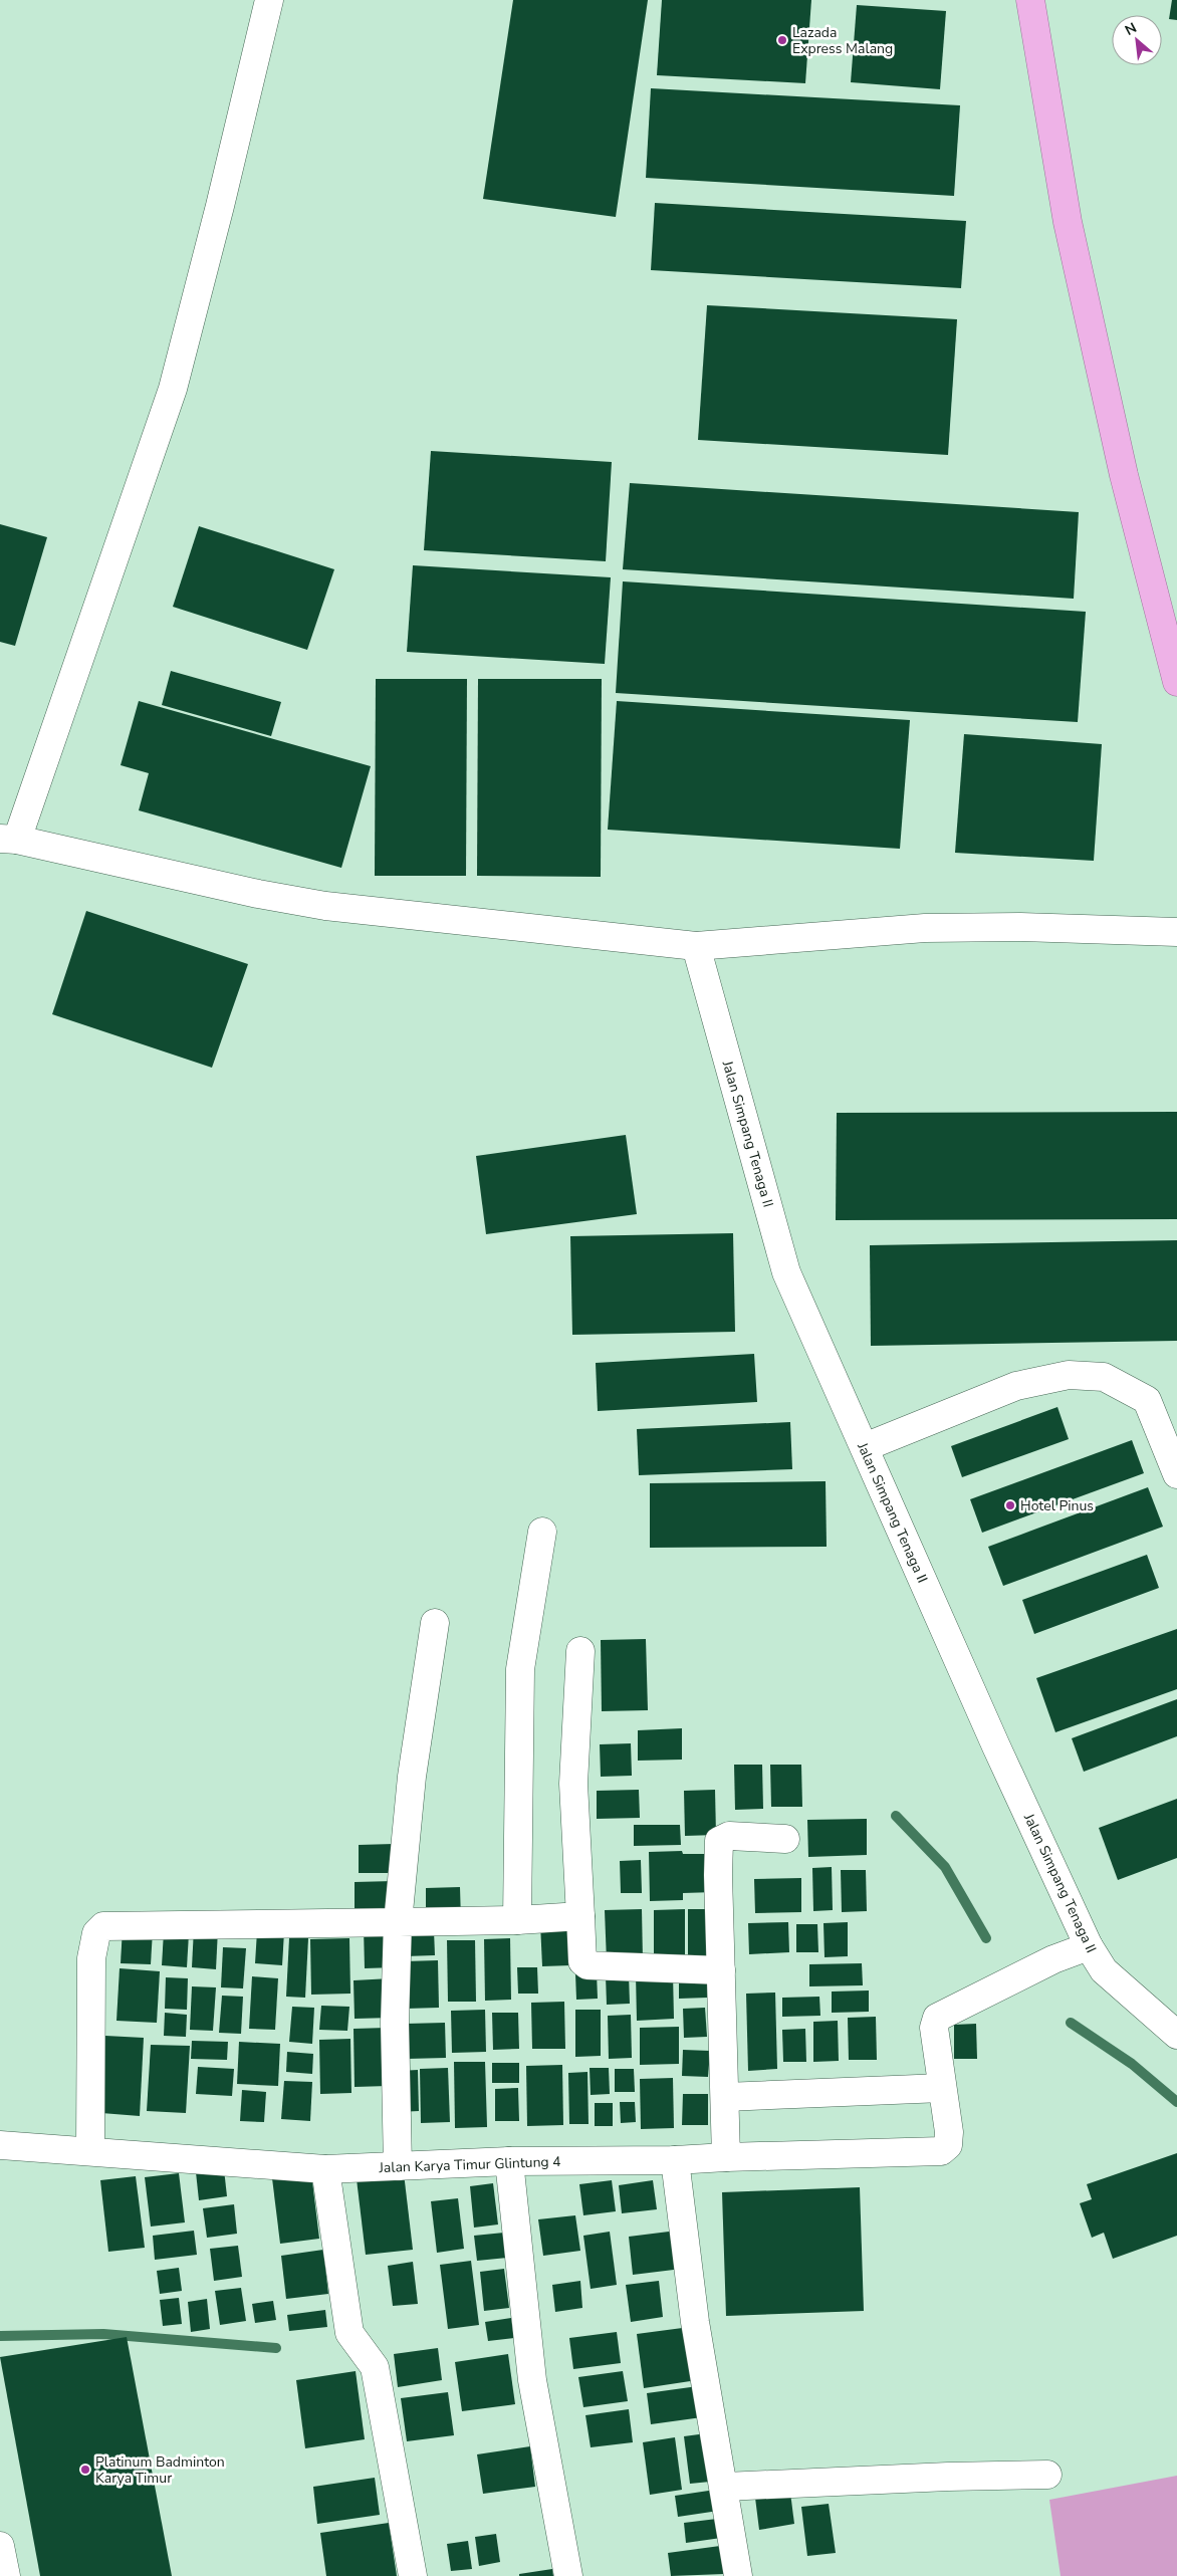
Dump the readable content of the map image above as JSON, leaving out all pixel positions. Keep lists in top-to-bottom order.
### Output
{
  "streets": {
    "street": ["Jalan Simpang Tenaga II", "Jalan Karya Timur Glintung 4"]
  },
  "places": ["Lazada Express Malang", "Hotel Pinus", "Platinum Badminton Karya Timur"],
  "north": "top left"
}
